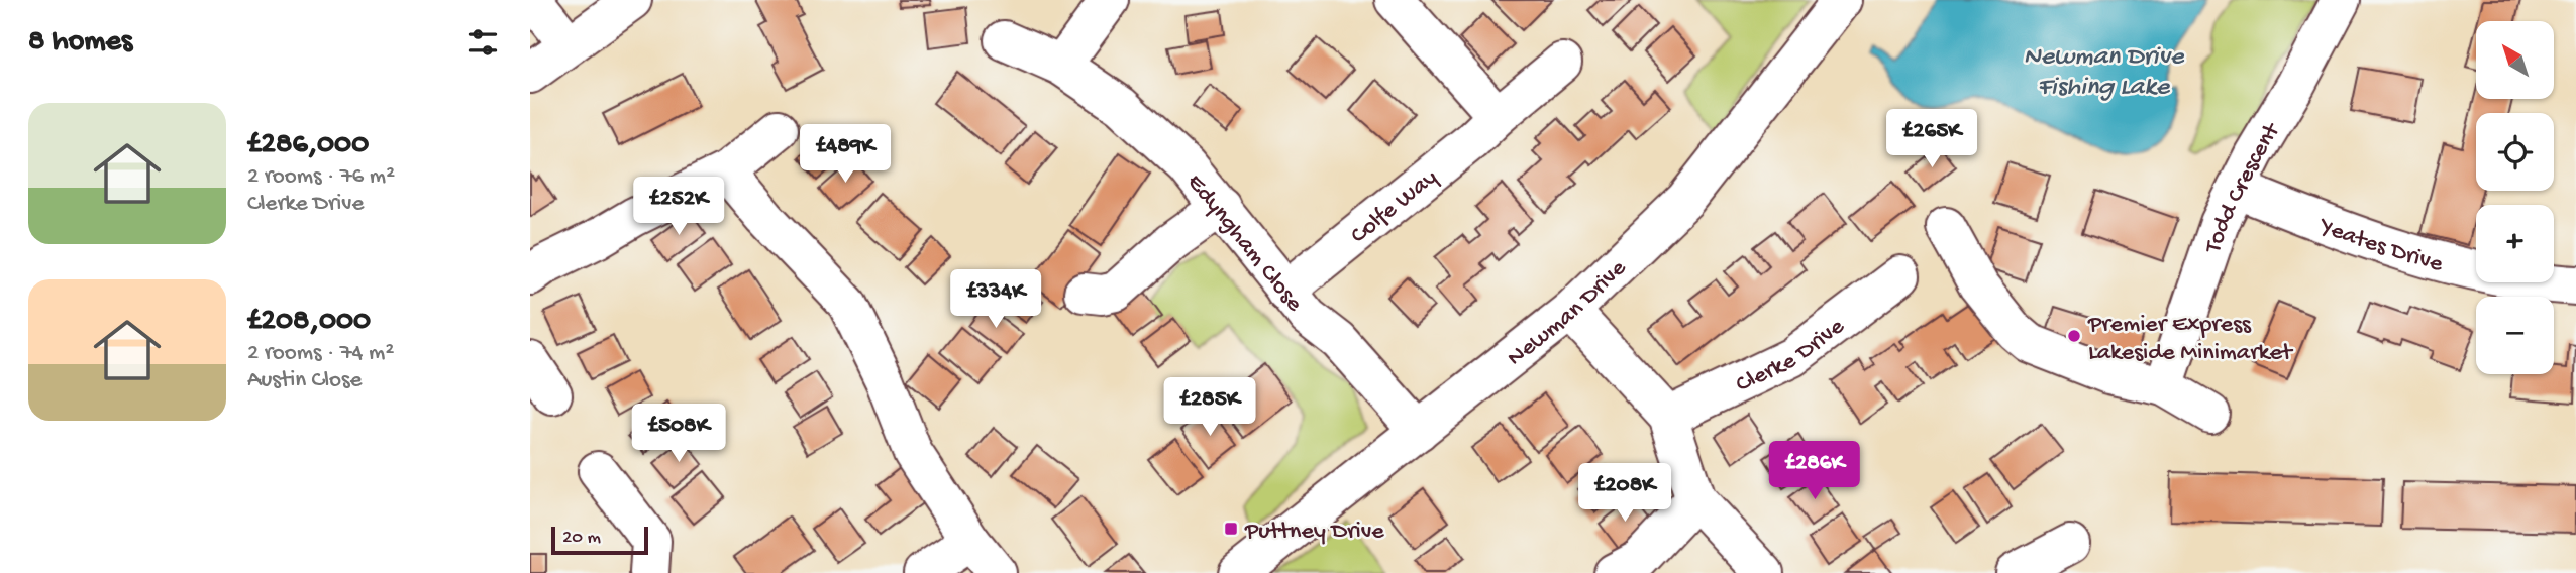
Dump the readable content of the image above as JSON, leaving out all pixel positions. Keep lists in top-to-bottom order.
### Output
{
  "streets": {
    "street": [
      "Todd Crescent",
      "Colfe Way",
      "Edyngham Close",
      "Yeates Drive",
      "Newman Drive",
      "Clerke Drive"
    ]
  },
  "crossings": [
    ["Todd Crescent", "Yeates Drive"],
    ["Colfe Way", "Edyngham Close"],
    ["Edyngham Close", "Newman Drive"]
  ],
  "water": ["Newman Drive Fishing Lake"],
  "places": {
    "other": ["Premier Express Lakeside Minimarket"],
    "transit": ["Puttney Drive"]
  },
  "scale_bar": "20 m",
  "north": "top left",
  "page": {
    "heading": "8 homes",
    "map_buttons": ["+", "−"],
    "list": [
      {
        "name": "£286,000",
        "note": "2 rooms · 76 m² · Clerke Drive"
      },
      {
        "name": "£208,000",
        "note": "2 rooms · 74 m² · Austin Close"
      }
    ],
    "price": [
      "£265K",
      "£489K",
      "£252K",
      "£334K",
      "£285K",
      "£508K",
      "£286K",
      "£208K"
    ],
    "scale": "20 m"
  }
}
